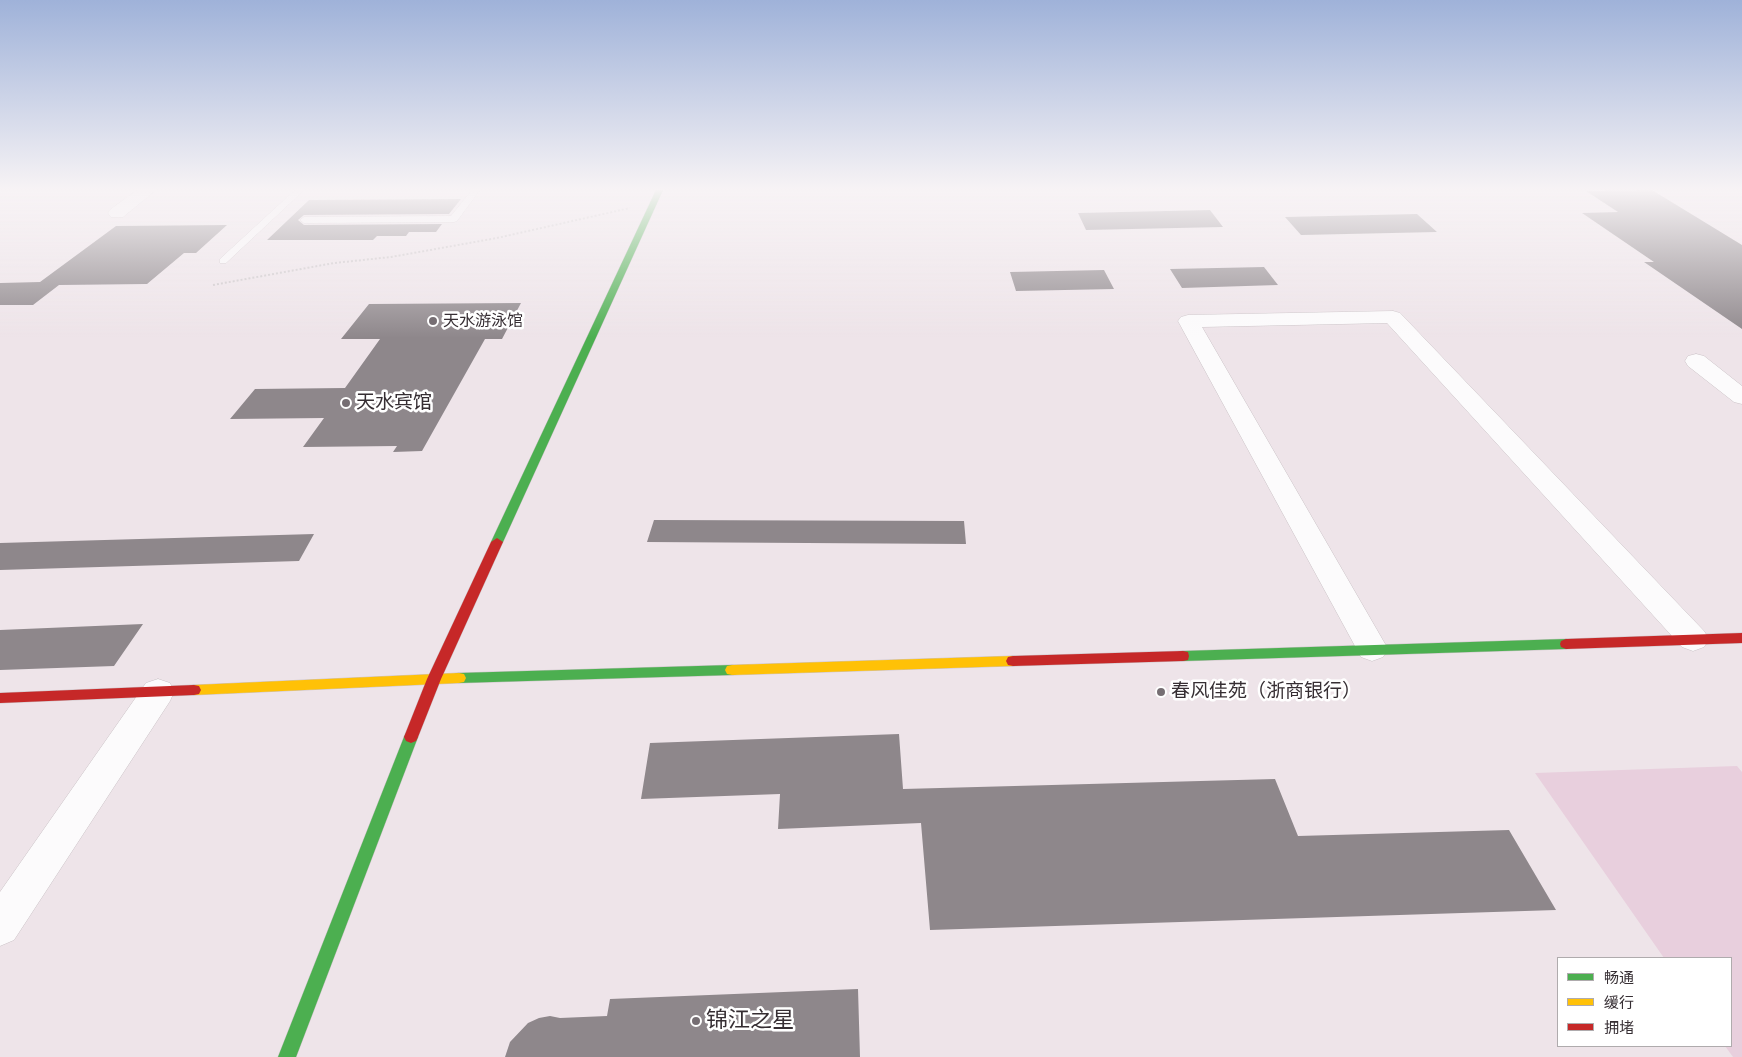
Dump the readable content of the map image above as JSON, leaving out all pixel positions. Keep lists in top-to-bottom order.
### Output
{
  "places": [
    "天水游泳馆",
    "天水宾馆",
    "春风佳苑（浙商银行）",
    "锦江之星"
  ],
  "legend": ["畅通", "缓行", "拥堵"]
}
